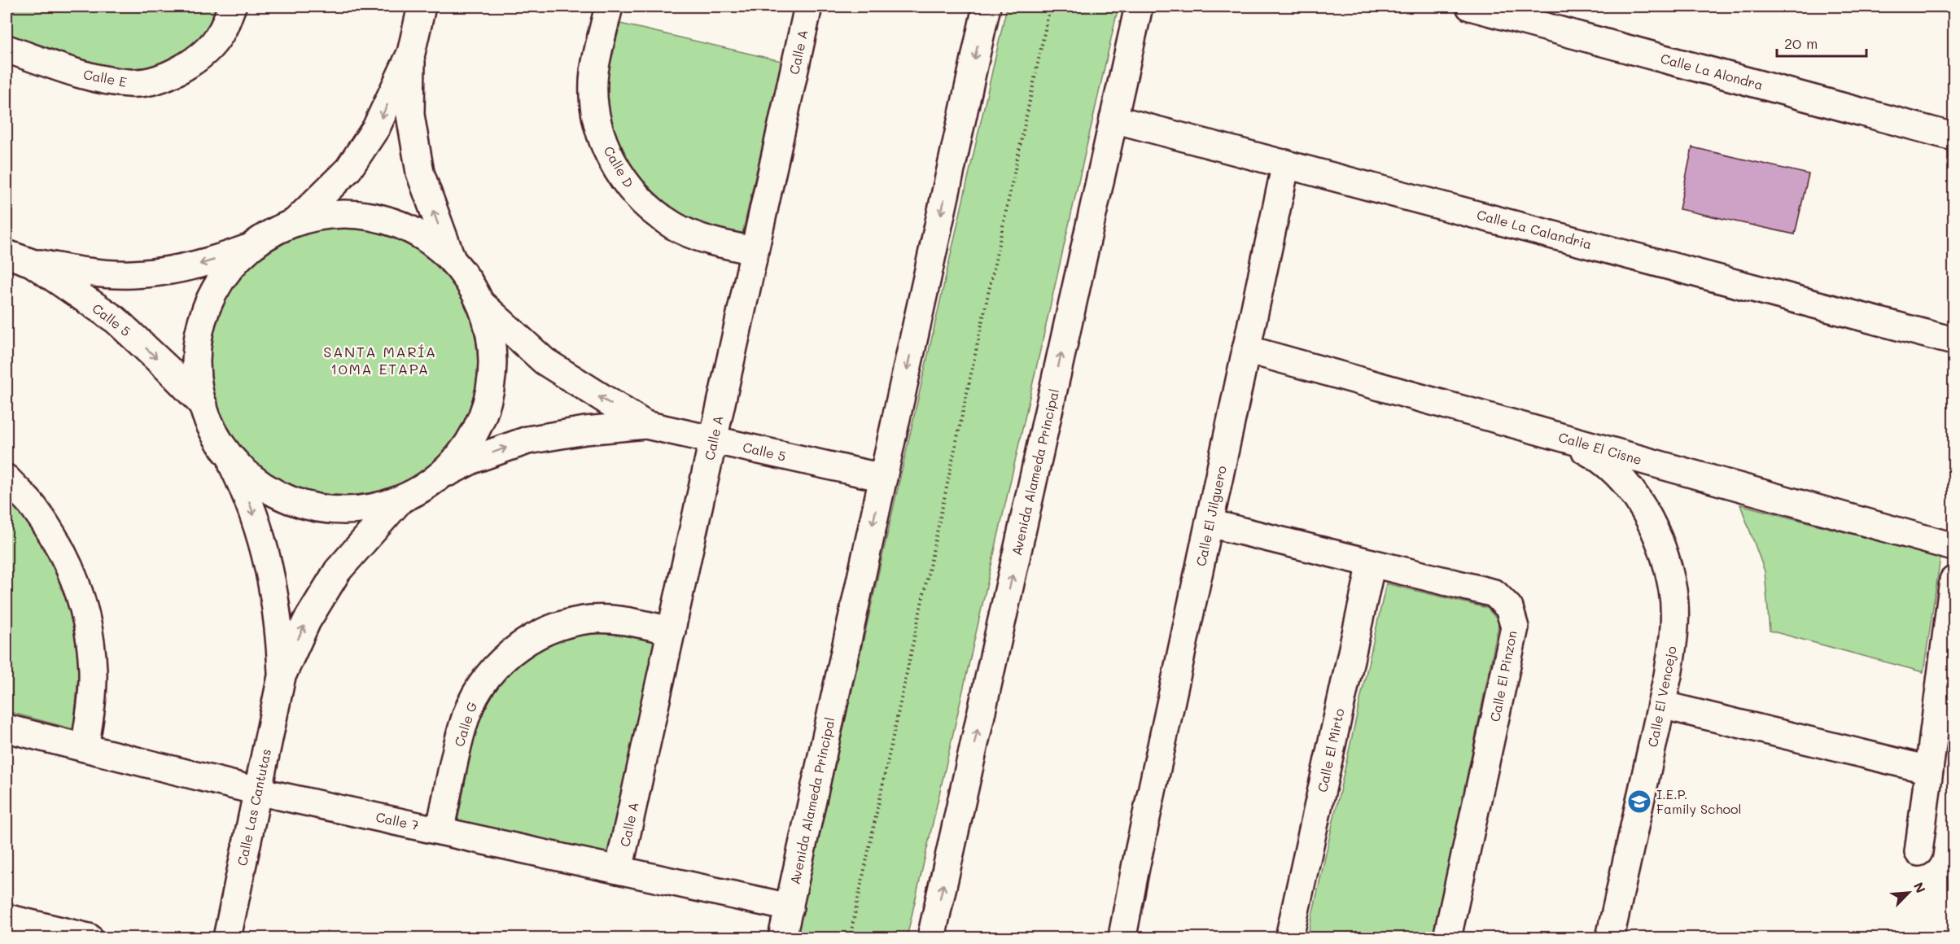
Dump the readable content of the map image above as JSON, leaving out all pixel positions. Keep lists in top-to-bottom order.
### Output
{
  "streets": {
    "street": [
      "Calle A",
      "Calle La Alondra",
      "Calle E",
      "Calle D",
      "Calle La Calandria",
      "Calle 5",
      "Calle El Cisne",
      "Avenida Alameda Principal",
      "Calle El Jilguero",
      "Calle El Pinzon",
      "Calle El Vencejo",
      "Calle G",
      "Calle El Mirto",
      "Calle Las Cantutas",
      "Calle 7"
    ]
  },
  "crossings": [
    ["Calle A", "Calle D"],
    ["Calle A", "Calle 5"],
    ["Calle A", "Calle G"],
    ["Calle A", "Calle 7"],
    ["Calle La Calandria", "Avenida Alameda Principal"],
    ["Calle La Calandria", "Calle El Jilguero"],
    ["Calle 5", "Avenida Alameda Principal"],
    ["Calle El Cisne", "Calle El Jilguero"],
    ["Calle El Cisne", "Calle El Vencejo"],
    ["Avenida Alameda Principal", "Calle 7"],
    ["Calle El Jilguero", "Calle El Pinzon"],
    ["Calle El Pinzon", "Calle El Mirto"],
    ["Calle G", "Calle 7"],
    ["Calle Las Cantutas", "Calle 7"]
  ],
  "districts": ["SANTA MARÍA 10MA ETAPA"],
  "places": {
    "school or university": ["I.E.P. Family School"]
  },
  "scale_bar": "20 m",
  "north": "top right"
}
